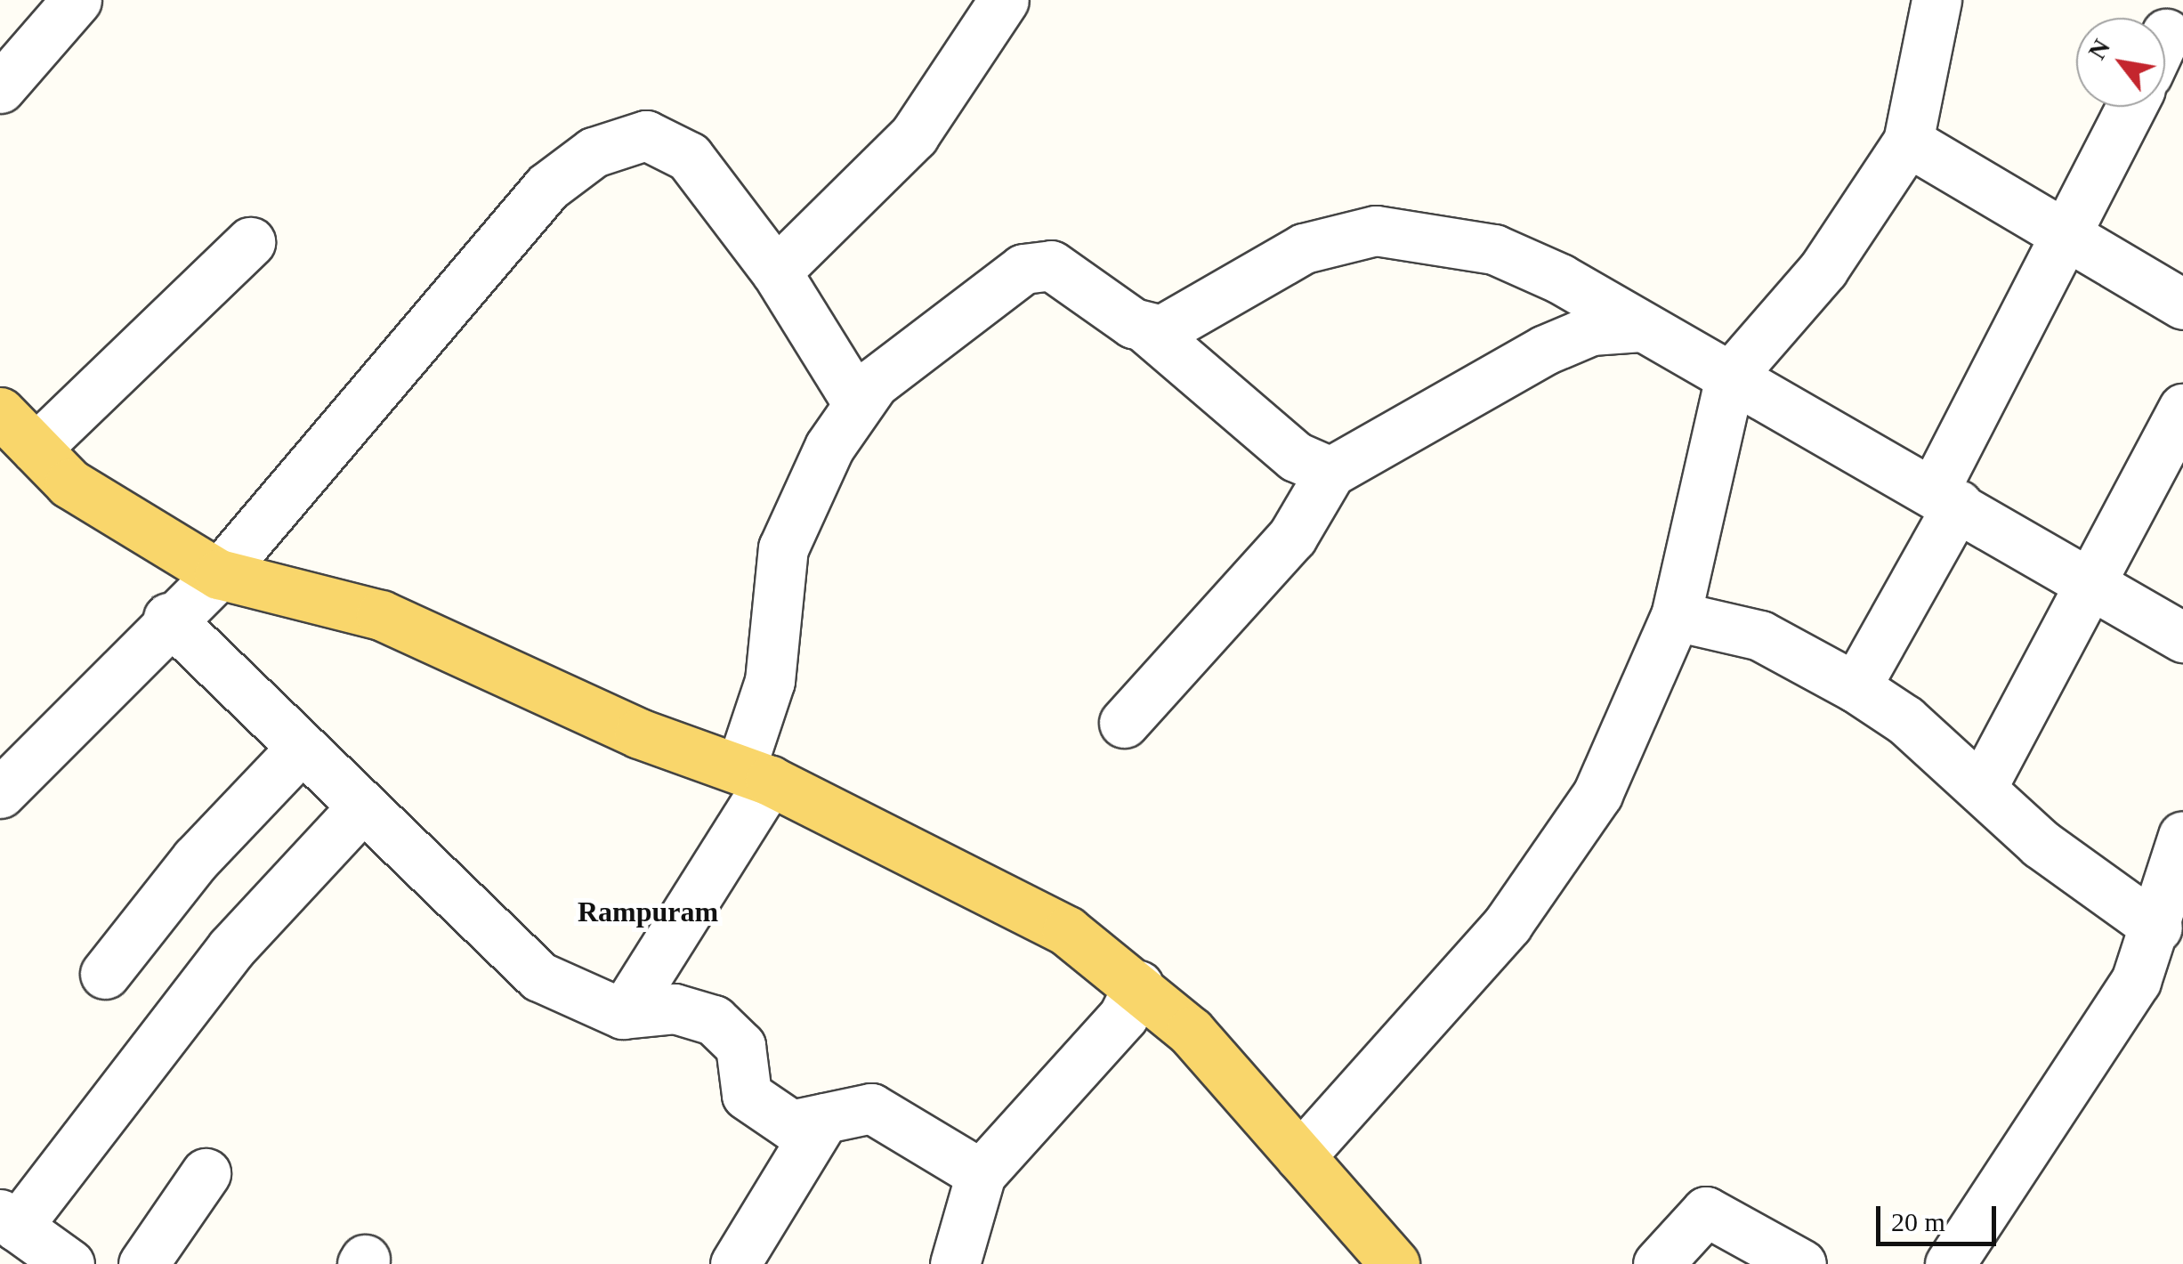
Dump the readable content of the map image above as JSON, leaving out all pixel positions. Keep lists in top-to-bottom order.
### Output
{
  "districts": ["Rampuram"],
  "scale_bar": "20 m",
  "north": "top left"
}
